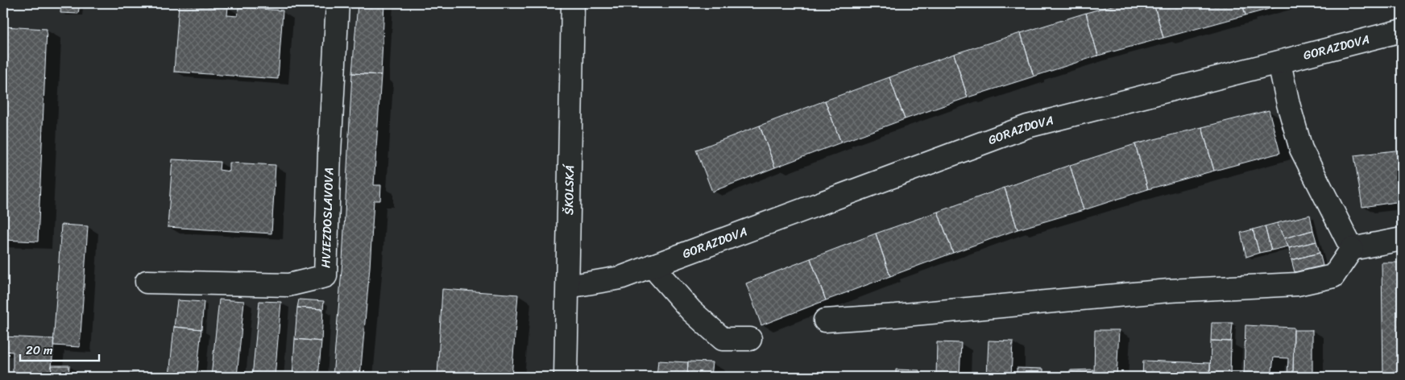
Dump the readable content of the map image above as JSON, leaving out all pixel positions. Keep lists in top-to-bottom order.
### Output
{
  "streets": {
    "street": ["GORAZDOVA", "ŠKOLSKÁ", "HVIEZDOSLAVOVA"]
  },
  "crossings": [
    ["GORAZDOVA", "ŠKOLSKÁ"]
  ],
  "scale_bar": "20 m"
}
